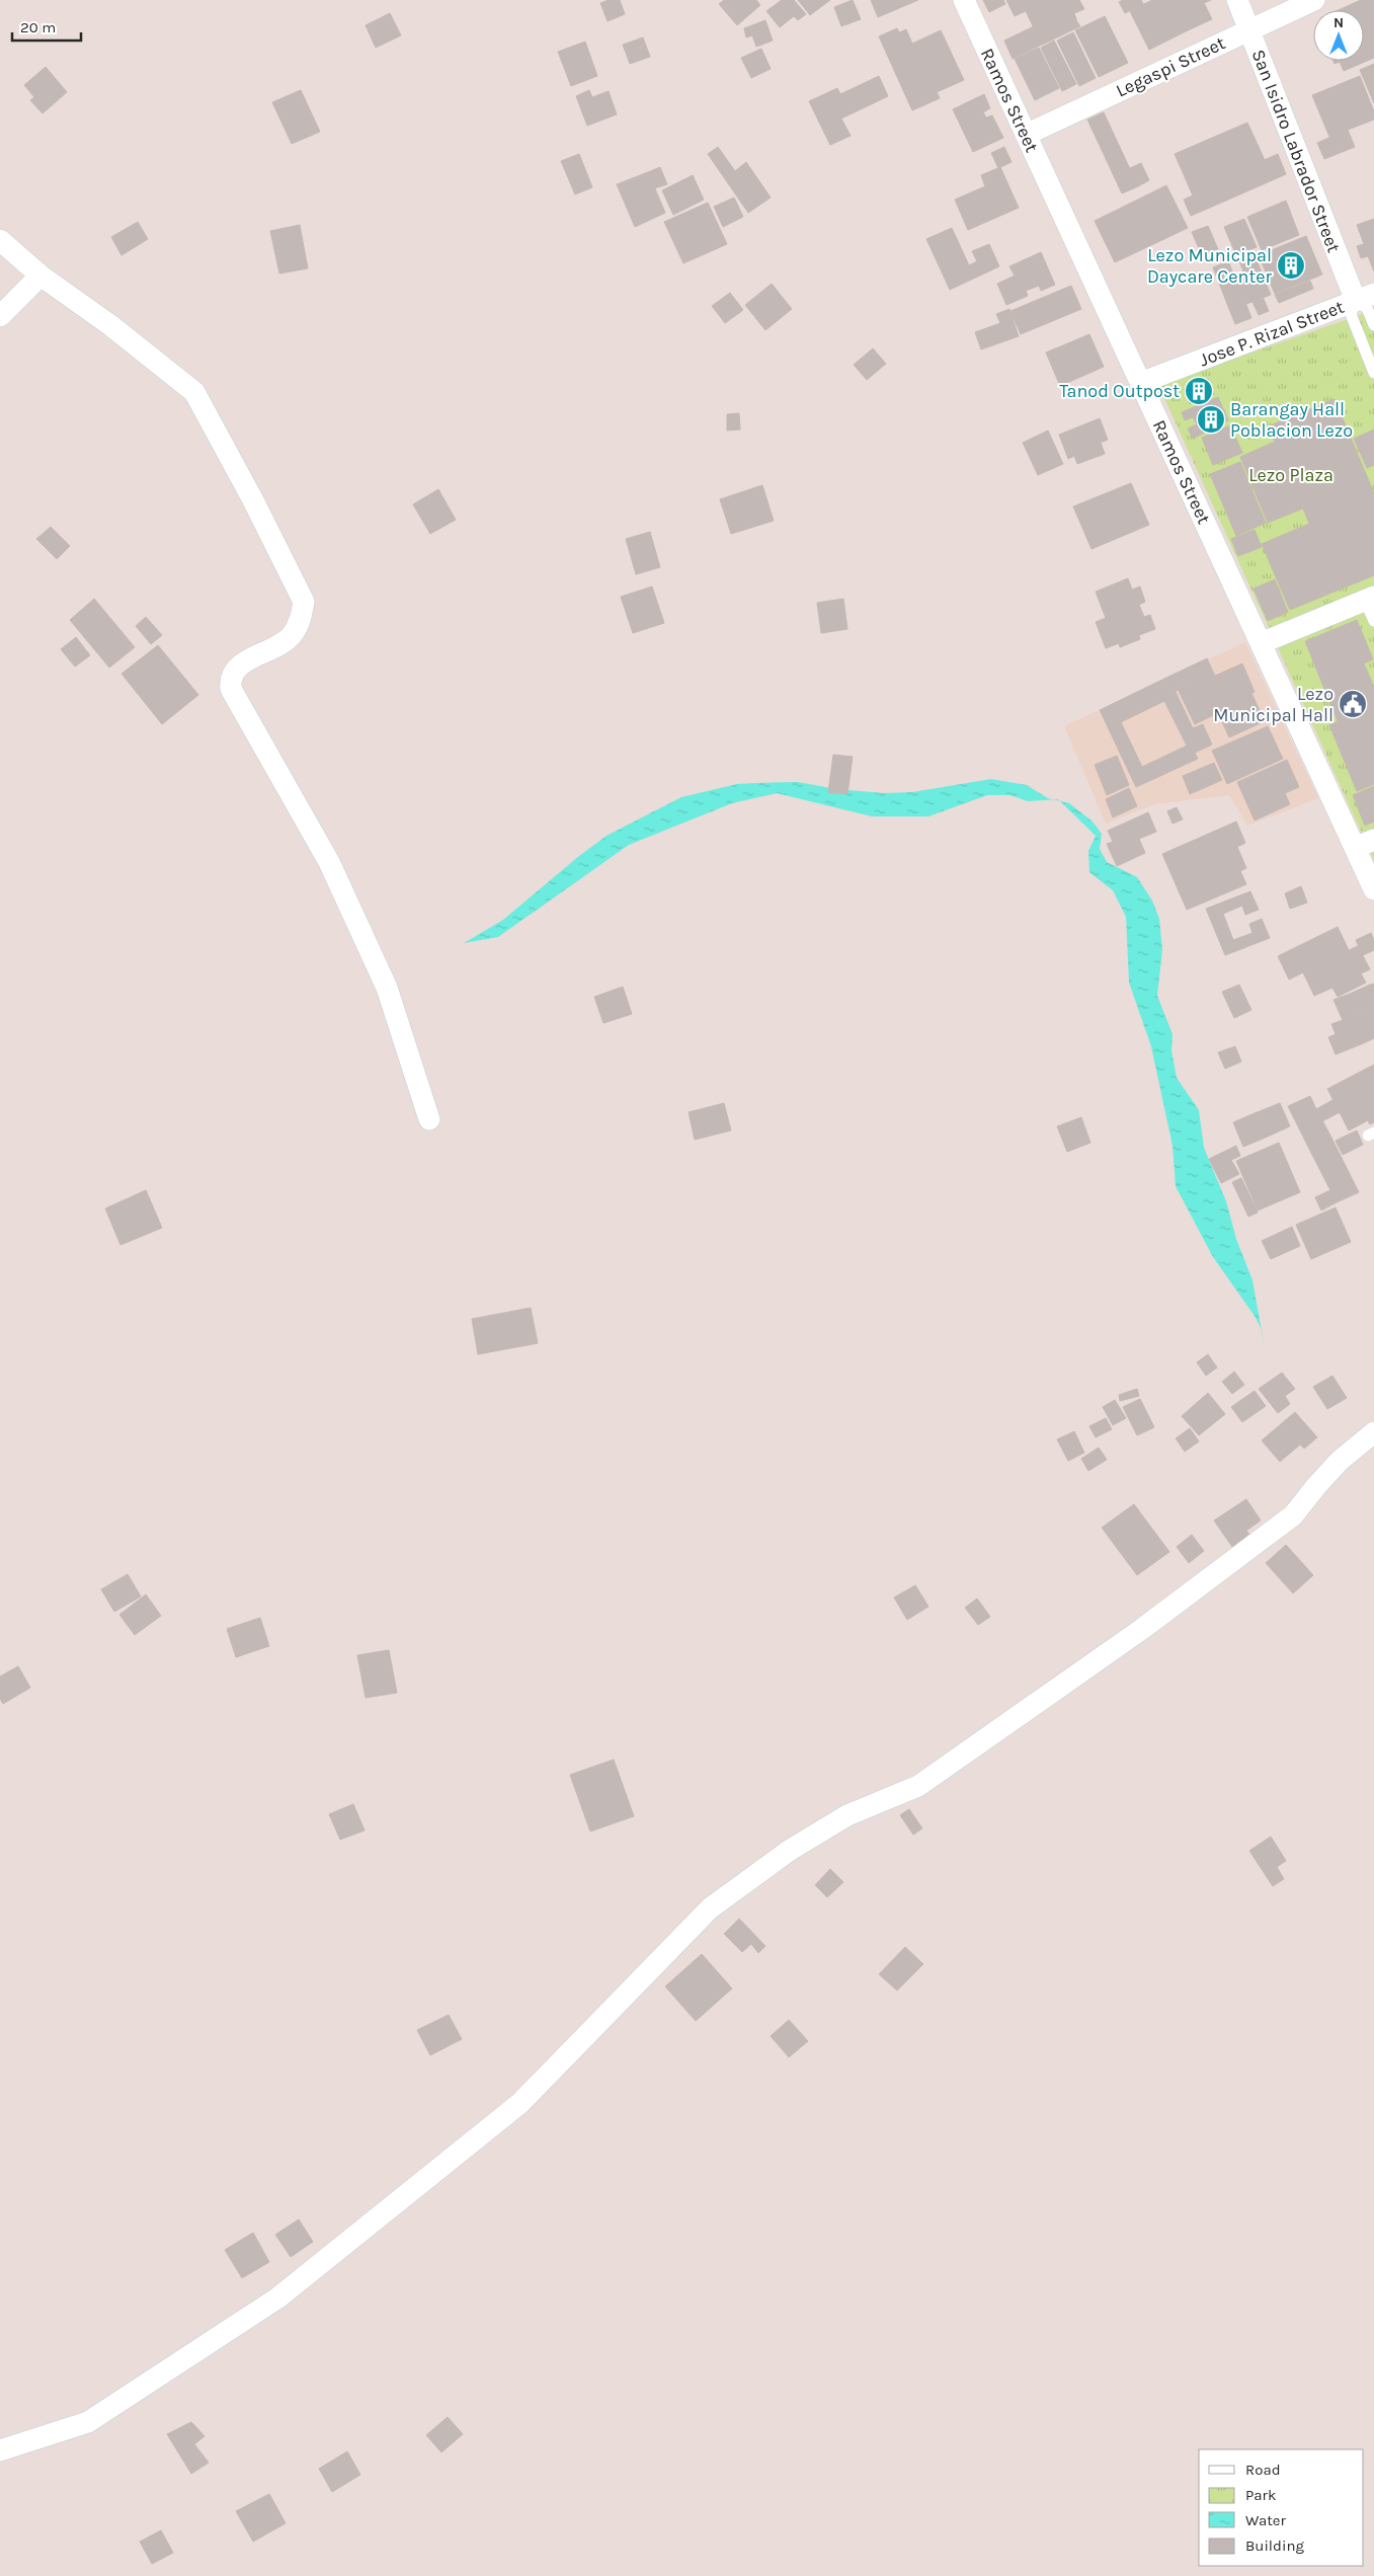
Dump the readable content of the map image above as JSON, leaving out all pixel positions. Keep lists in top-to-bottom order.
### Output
{
  "streets": {
    "street": [
      "Legaspi Street",
      "Ramos Street",
      "San Isidro Labrador Street",
      "Jose P. Rizal Street"
    ]
  },
  "crossings": [
    ["Legaspi Street", "Ramos Street"],
    ["Legaspi Street", "San Isidro Labrador Street"],
    ["Ramos Street", "Jose P. Rizal Street"],
    ["San Isidro Labrador Street", "Jose P. Rizal Street"]
  ],
  "parks": ["Lezo Plaza"],
  "places": {
    "building": ["Lezo Municipal Daycare Center", "Tanod Outpost", "Barangay Hall Poblacion Lezo"],
    "public building": ["Lezo Municipal Hall"]
  },
  "legend": [
    "Road",
    "Park",
    "Water",
    "Building"
  ],
  "scale_bar": "20 m",
  "north": "top"
}
